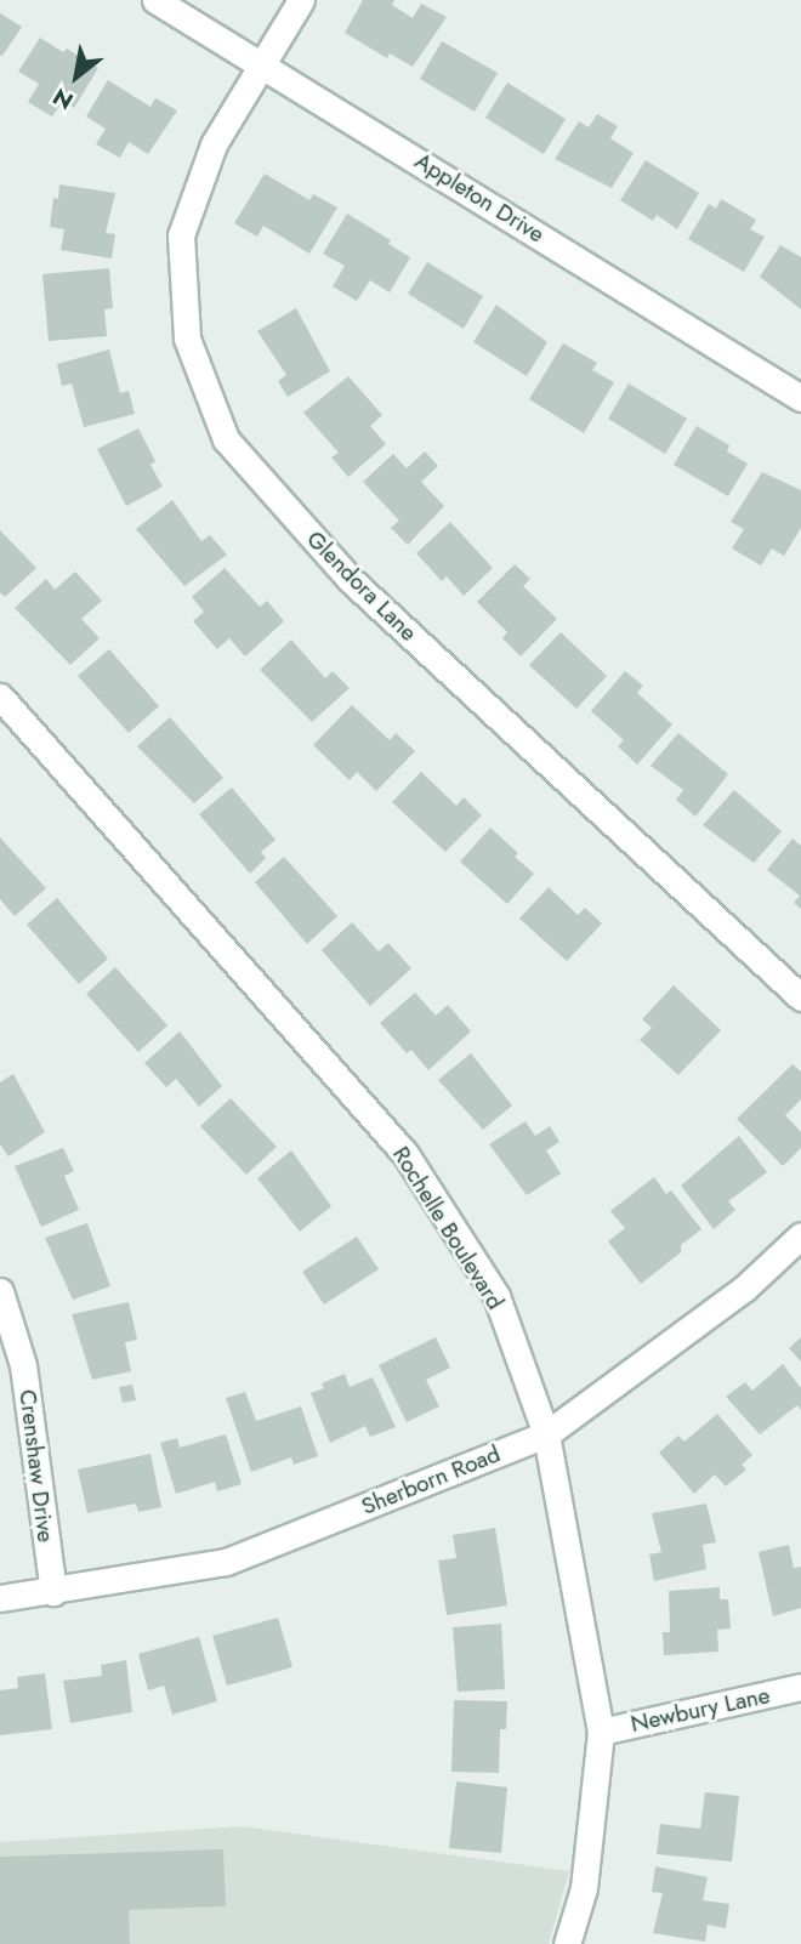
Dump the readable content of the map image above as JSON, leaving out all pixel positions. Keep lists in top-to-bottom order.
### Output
{
  "streets": {
    "street": [
      "Appleton Drive",
      "Glendora Lane",
      "Rochelle Boulevard",
      "Crenshaw Drive",
      "Sherborn Road",
      "Newbury Lane"
    ]
  },
  "crossings": [
    ["Appleton Drive", "Glendora Lane"],
    ["Rochelle Boulevard", "Sherborn Road"],
    ["Rochelle Boulevard", "Newbury Lane"],
    ["Crenshaw Drive", "Sherborn Road"]
  ],
  "north": "bottom left"
}
